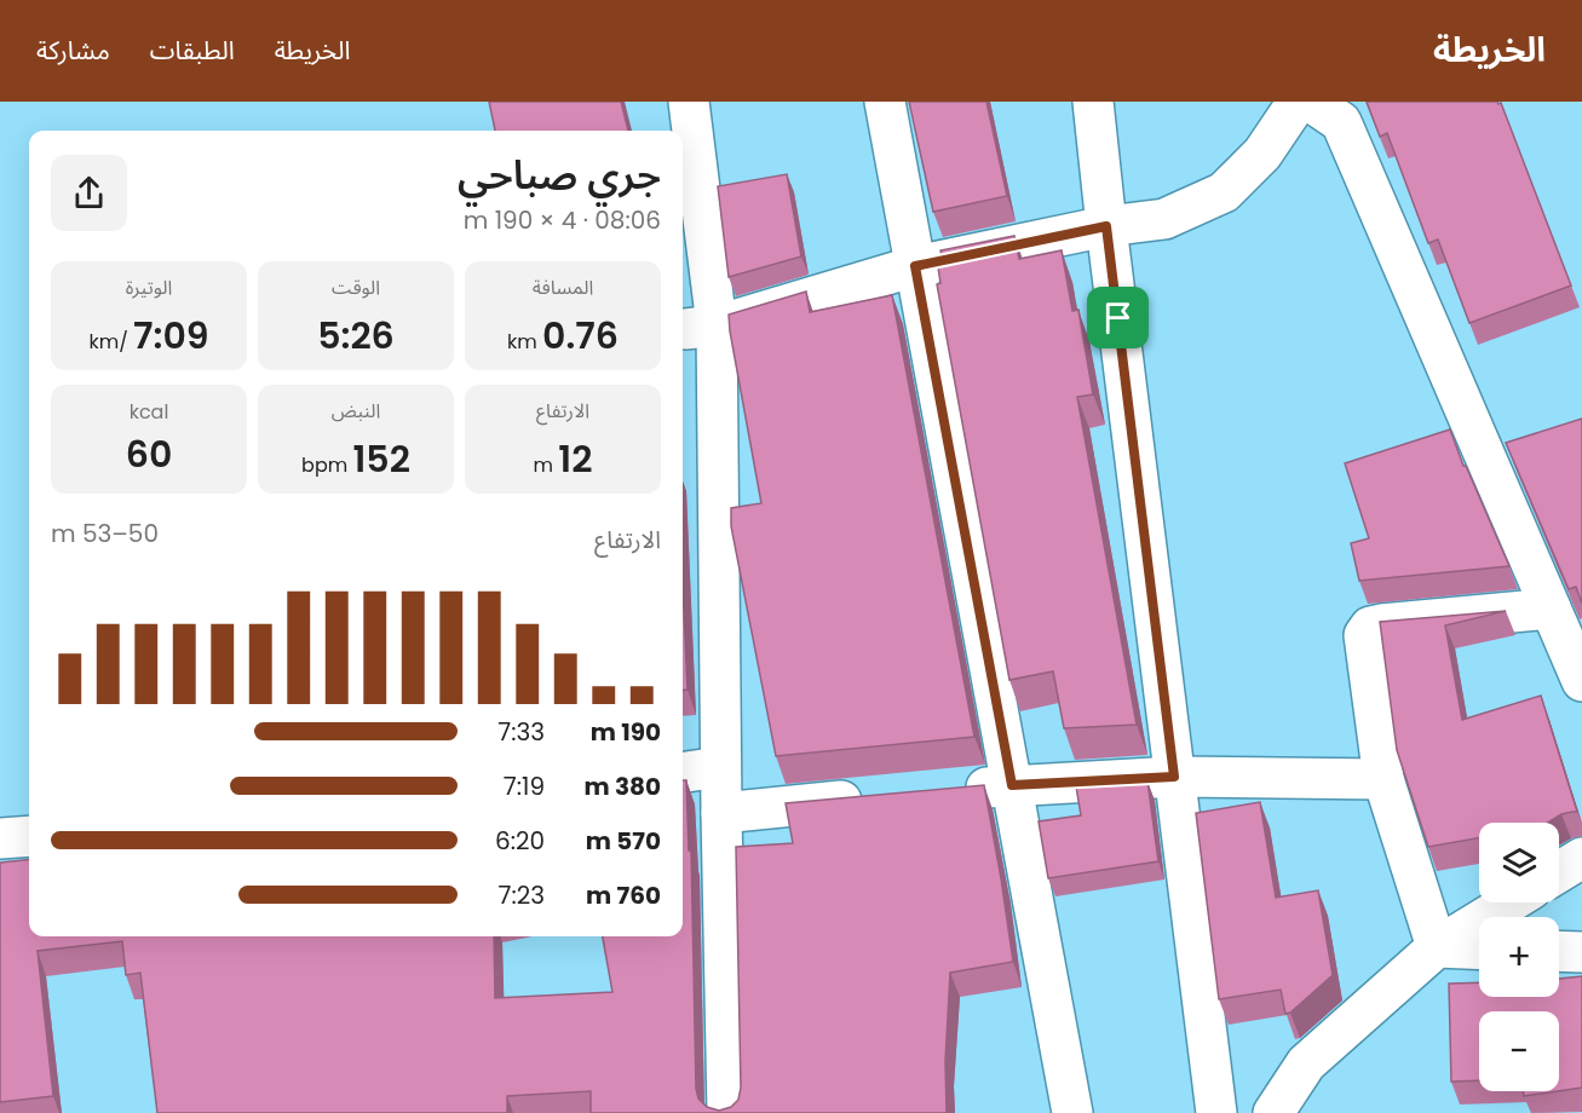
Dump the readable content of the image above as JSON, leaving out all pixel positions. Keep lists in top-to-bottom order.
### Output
{
  "page": {
    "header": "الخريطة",
    "nav": ["الخريطة", "الطبقات", "مشاركة"],
    "heading": ["جري صباحي", "08:06 · 4 × 190 m"],
    "stats": [
      ["المسافة", "0.76 km"],
      ["الوقت", "5:26"],
      ["الوتيرة", "7:09 /km"],
      ["الارتفاع", "12 m"],
      ["النبض", "152 bpm"],
      ["kcal", "60"]
    ],
    "chart": ["الارتفاع", "50–53 m"],
    "list": [
      {
        "name": "190 m",
        "note": "7:33"
      },
      {
        "name": "380 m",
        "note": "7:19"
      },
      {
        "name": "570 m",
        "note": "6:20"
      },
      {
        "name": "760 m",
        "note": "7:23"
      }
    ],
    "map_buttons": ["+", "−"]
  }
}
